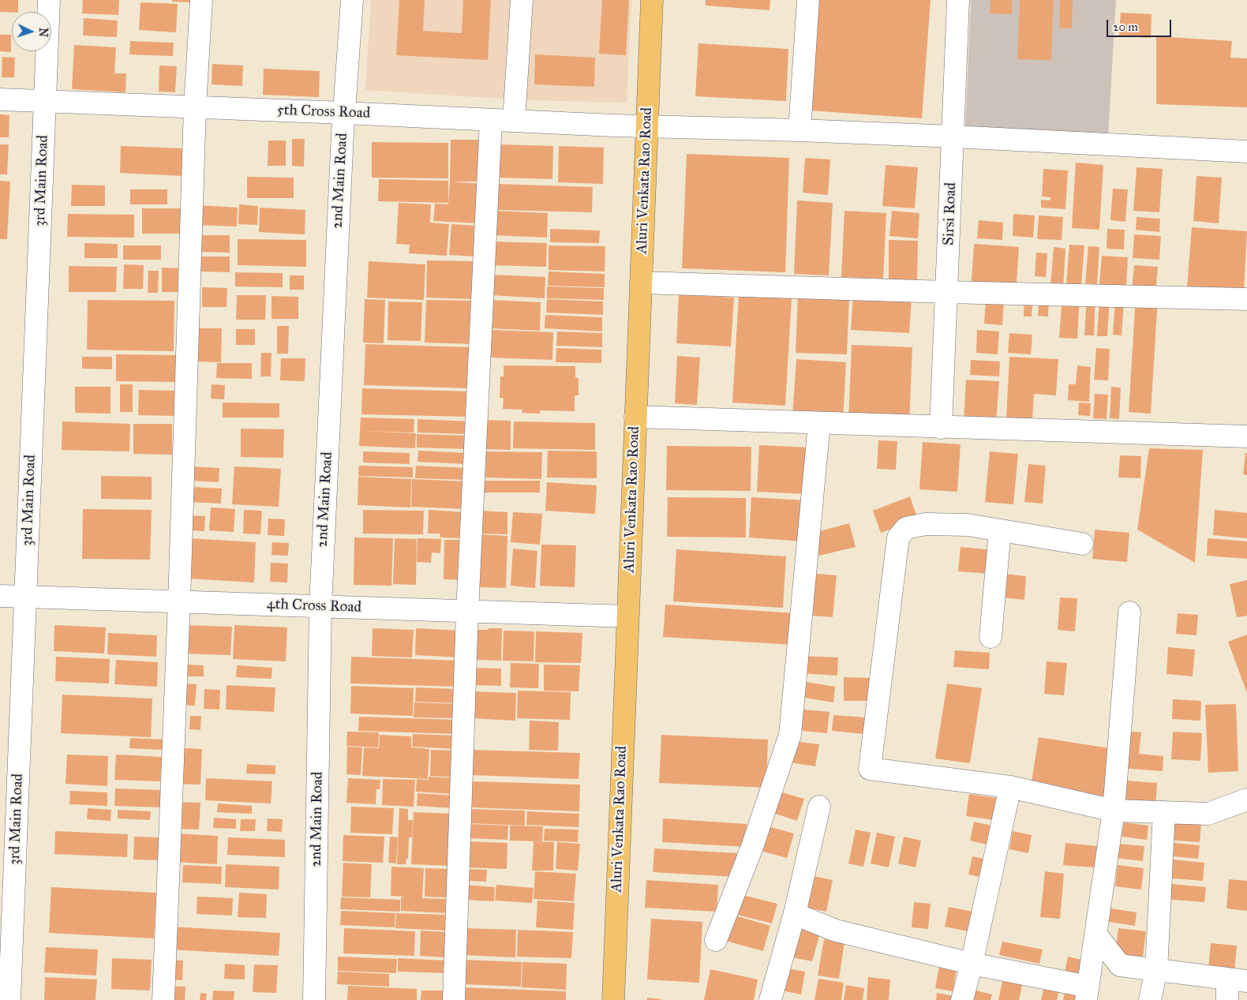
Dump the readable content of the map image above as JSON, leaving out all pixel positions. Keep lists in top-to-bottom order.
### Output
{
  "streets": {
    "main road": ["Aluri Venkata Rao Road"],
    "street": [
      "5th Cross Road",
      "3rd Main Road",
      "2nd Main Road",
      "Sirsi Road",
      "4th Cross Road"
    ]
  },
  "crossings": [
    ["5th Cross Road", "3rd Main Road"],
    ["5th Cross Road", "2nd Main Road"],
    ["5th Cross Road", "Aluri Venkata Rao Road"],
    ["5th Cross Road", "Sirsi Road"],
    ["3rd Main Road", "4th Cross Road"],
    ["2nd Main Road", "4th Cross Road"],
    ["Aluri Venkata Rao Road", "4th Cross Road"]
  ],
  "scale_bar": "20 m",
  "north": "right"
}
